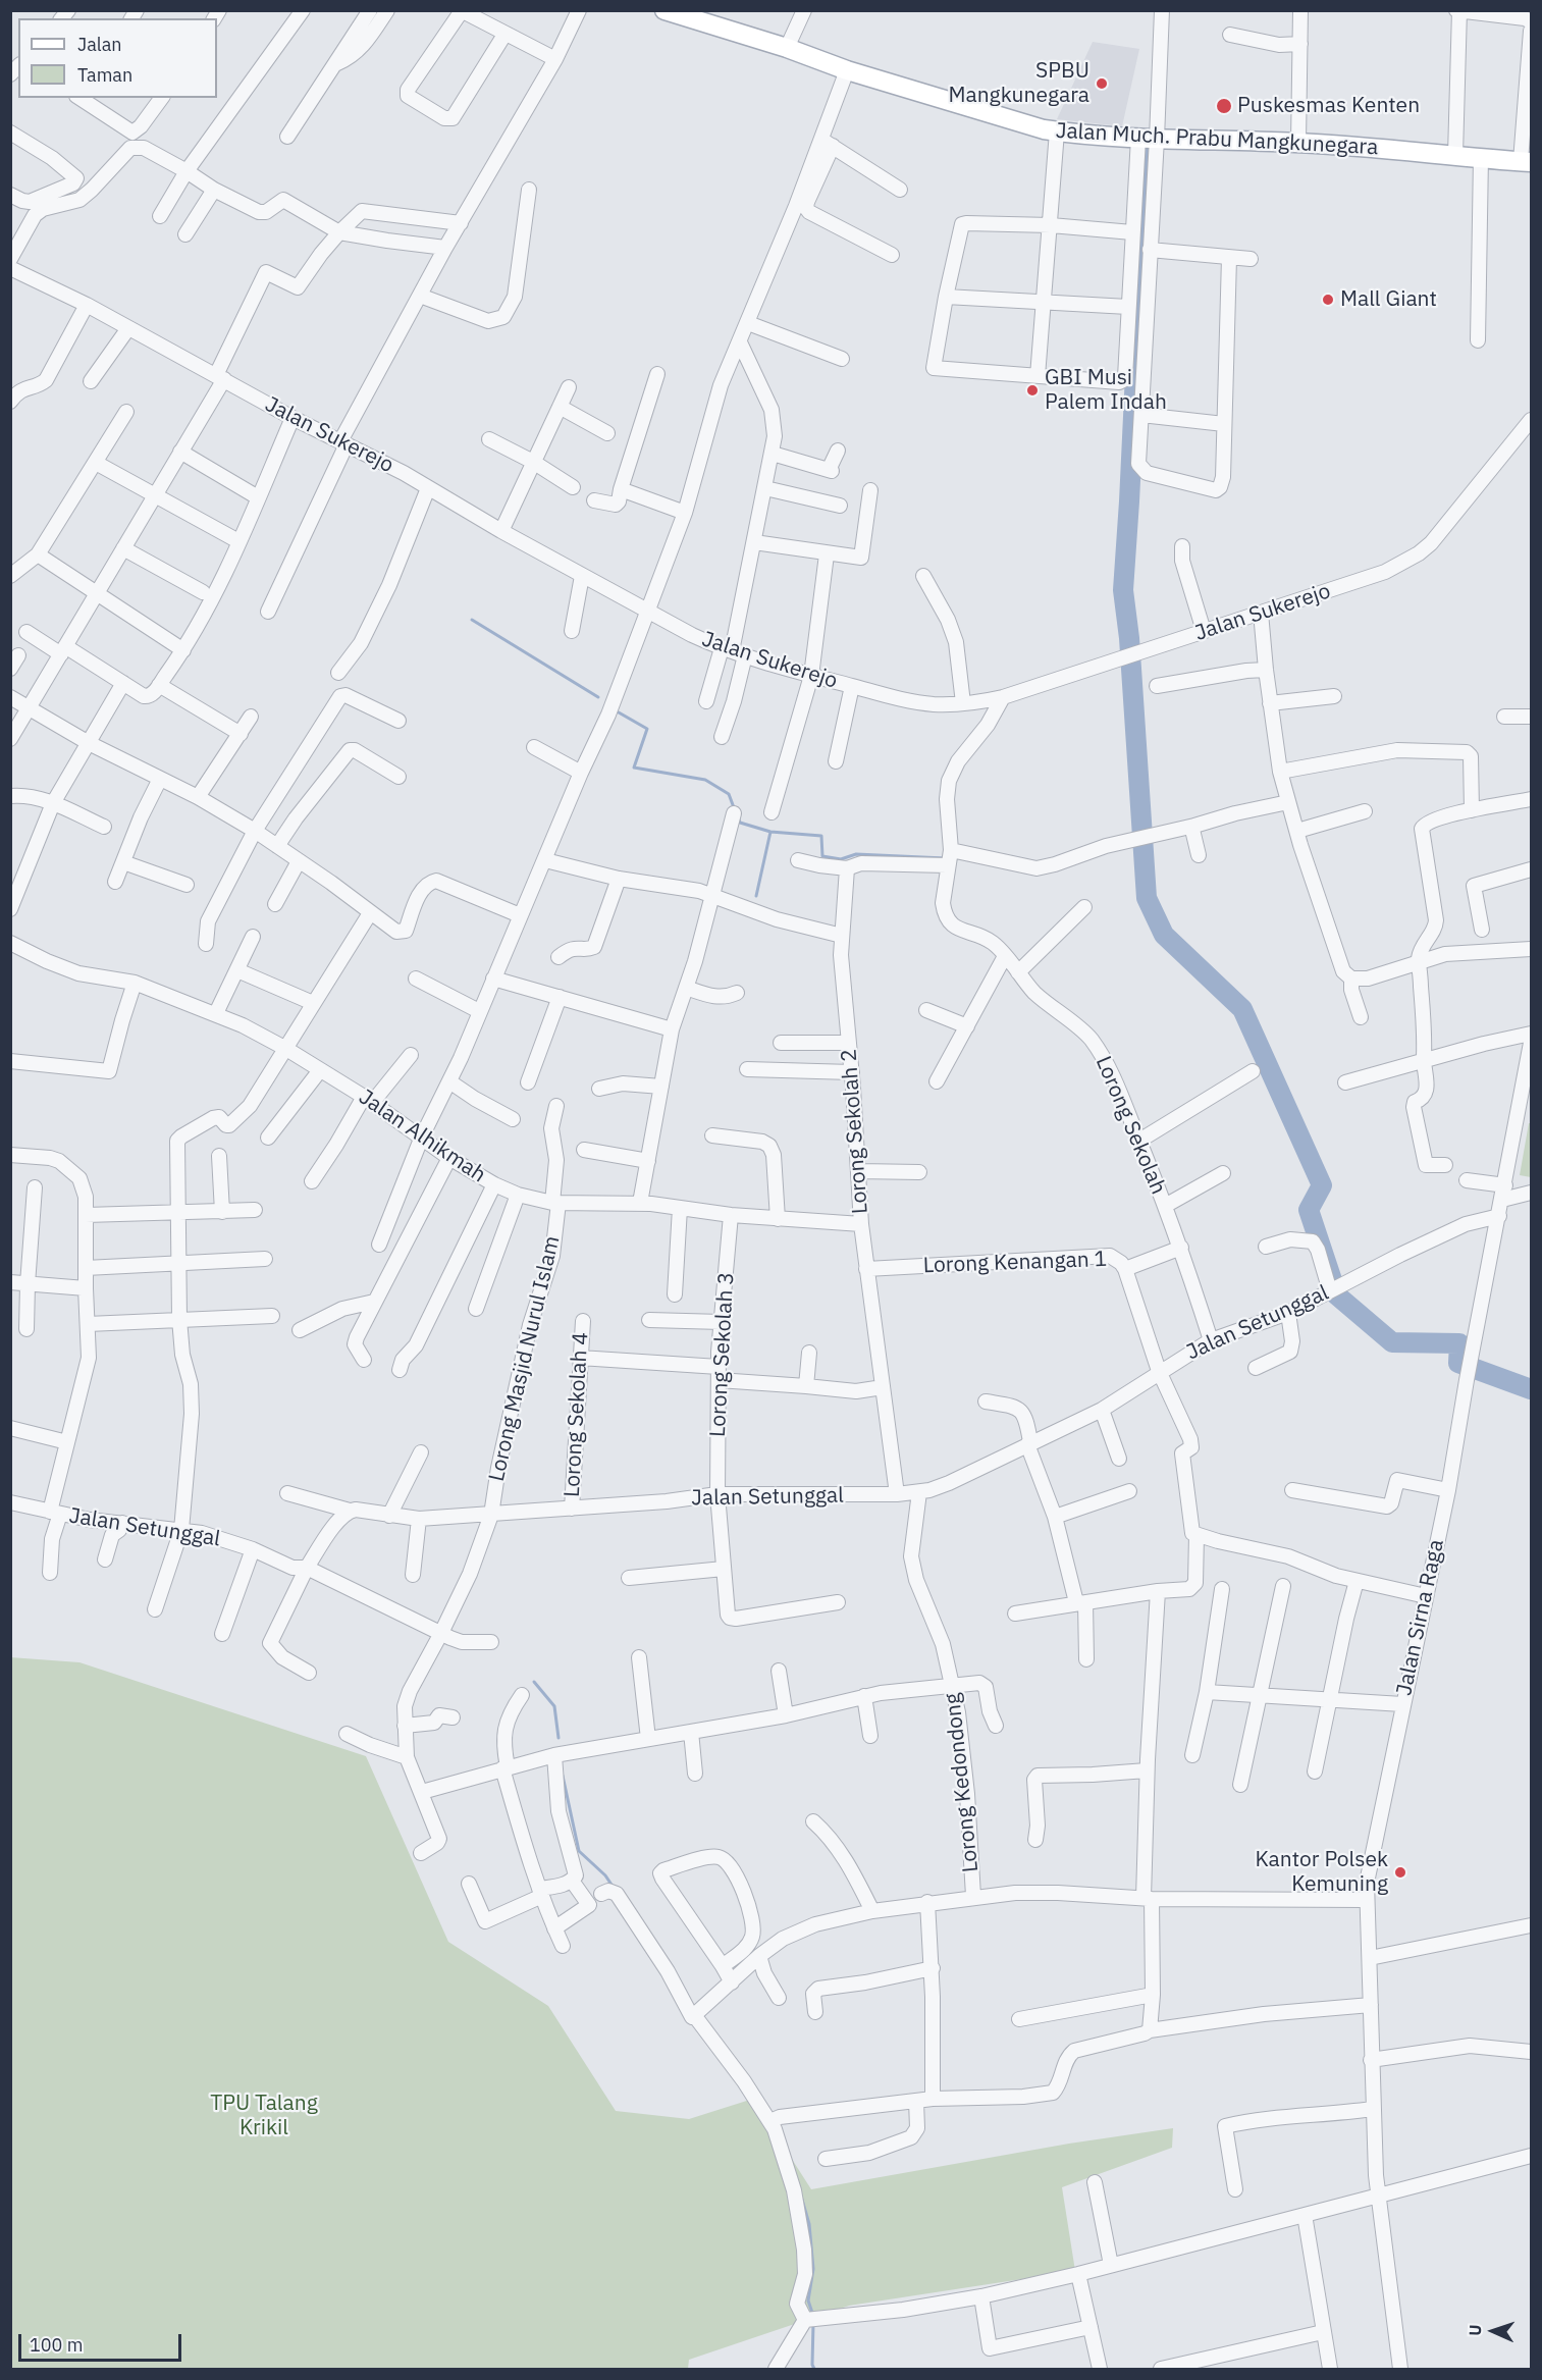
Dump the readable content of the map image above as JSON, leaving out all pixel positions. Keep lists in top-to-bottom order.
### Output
{
  "streets": {
    "main road": ["Jalan Much. Prabu Mangkunegara"],
    "street": [
      "Jalan Sukerejo",
      "Lorong Sekolah",
      "Lorong Sekolah 2",
      "Jalan Alhikmah",
      "Lorong Kenangan 1",
      "Jalan Setunggal",
      "Lorong Sekolah 3",
      "Lorong Masjid Nurul Islam",
      "Lorong Sekolah 4",
      "Jalan Sirna Raga",
      "Lorong Kedondong"
    ]
  },
  "crossings": [
    ["Jalan Sukerejo", "Lorong Sekolah"],
    ["Lorong Sekolah", "Jalan Setunggal"],
    ["Lorong Sekolah 2", "Jalan Alhikmah"],
    ["Lorong Sekolah 2", "Lorong Kenangan 1"],
    ["Lorong Sekolah 2", "Jalan Setunggal"],
    ["Jalan Alhikmah", "Lorong Sekolah 3"],
    ["Jalan Alhikmah", "Lorong Masjid Nurul Islam"],
    ["Lorong Kenangan 1", "Jalan Setunggal"],
    ["Jalan Setunggal", "Lorong Sekolah 3"],
    ["Jalan Setunggal", "Lorong Masjid Nurul Islam"],
    ["Jalan Setunggal", "Lorong Sekolah 4"],
    ["Jalan Setunggal", "Jalan Sirna Raga"],
    ["Jalan Setunggal", "Lorong Kedondong"]
  ],
  "parks": ["TPU Talang Krikil"],
  "places": [
    "SPBU Mangkunegara",
    "Puskesmas Kenten",
    "Mall Giant",
    "GBI Musi Palem Indah",
    "Kantor Polsek Kemuning"
  ],
  "legend": ["Jalan", "Taman"],
  "scale_bar": "100 m",
  "north": "left"
}
